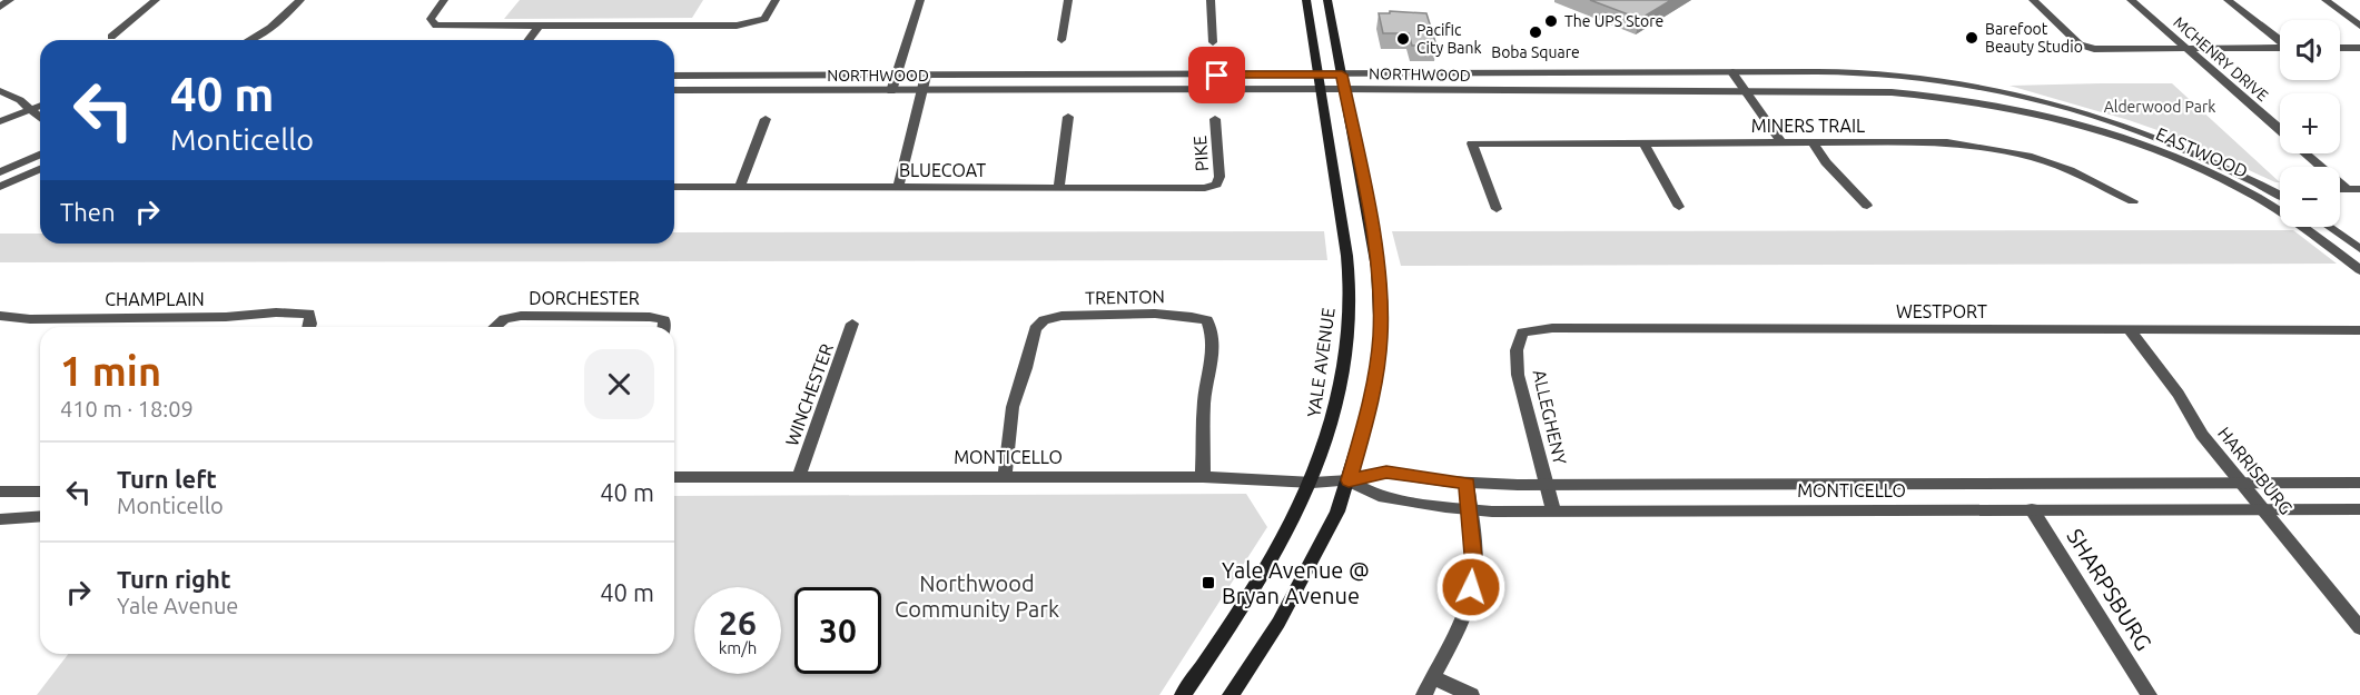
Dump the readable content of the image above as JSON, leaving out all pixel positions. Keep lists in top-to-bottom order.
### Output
{
  "streets": {
    "main road": ["YALE AVENUE"],
    "street": [
      "MCHENRY DRIVE",
      "NORTHWOOD",
      "MINERS TRAIL",
      "EASTWOOD",
      "PIKE",
      "BLUECOAT",
      "TRENTON",
      "DORCHESTER",
      "CHAMPLAIN",
      "WESTPORT",
      "WINCHESTER",
      "ALLEGHENY",
      "MONTICELLO",
      "HARRISBURG",
      "SHARPSBURG"
    ]
  },
  "crossings": [
    ["NORTHWOOD", "EASTWOOD"],
    ["NORTHWOOD", "YALE AVENUE"],
    ["PIKE", "BLUECOAT"],
    ["TRENTON", "MONTICELLO"],
    ["WESTPORT", "ALLEGHENY"],
    ["WESTPORT", "HARRISBURG"],
    ["YALE AVENUE", "MONTICELLO"],
    ["WINCHESTER", "MONTICELLO"],
    ["ALLEGHENY", "MONTICELLO"],
    ["MONTICELLO", "HARRISBURG"],
    ["MONTICELLO", "SHARPSBURG"]
  ],
  "parks": ["Alderwood Park", "Northwood Community Park"],
  "places": {
    "other": [
      "The UPS Store",
      "Boba Square",
      "Barefoot Beauty Studio",
      "Pacific City Bank"
    ],
    "transit": ["Yale Avenue @ Bryan Avenue"]
  },
  "page": {
    "map_buttons": ["+", "−"],
    "turn": ["40 m", "Monticello"],
    "then": "Then",
    "heading": ["1 min", "410 m · 18:09"],
    "list": [
      {
        "name": "Turn left",
        "note": "Monticello",
        "value": "40 m"
      },
      {
        "name": "Turn right",
        "note": "Yale Avenue",
        "value": "40 m"
      }
    ],
    "speed": "26 km/h",
    "limit": "30"
  }
}
